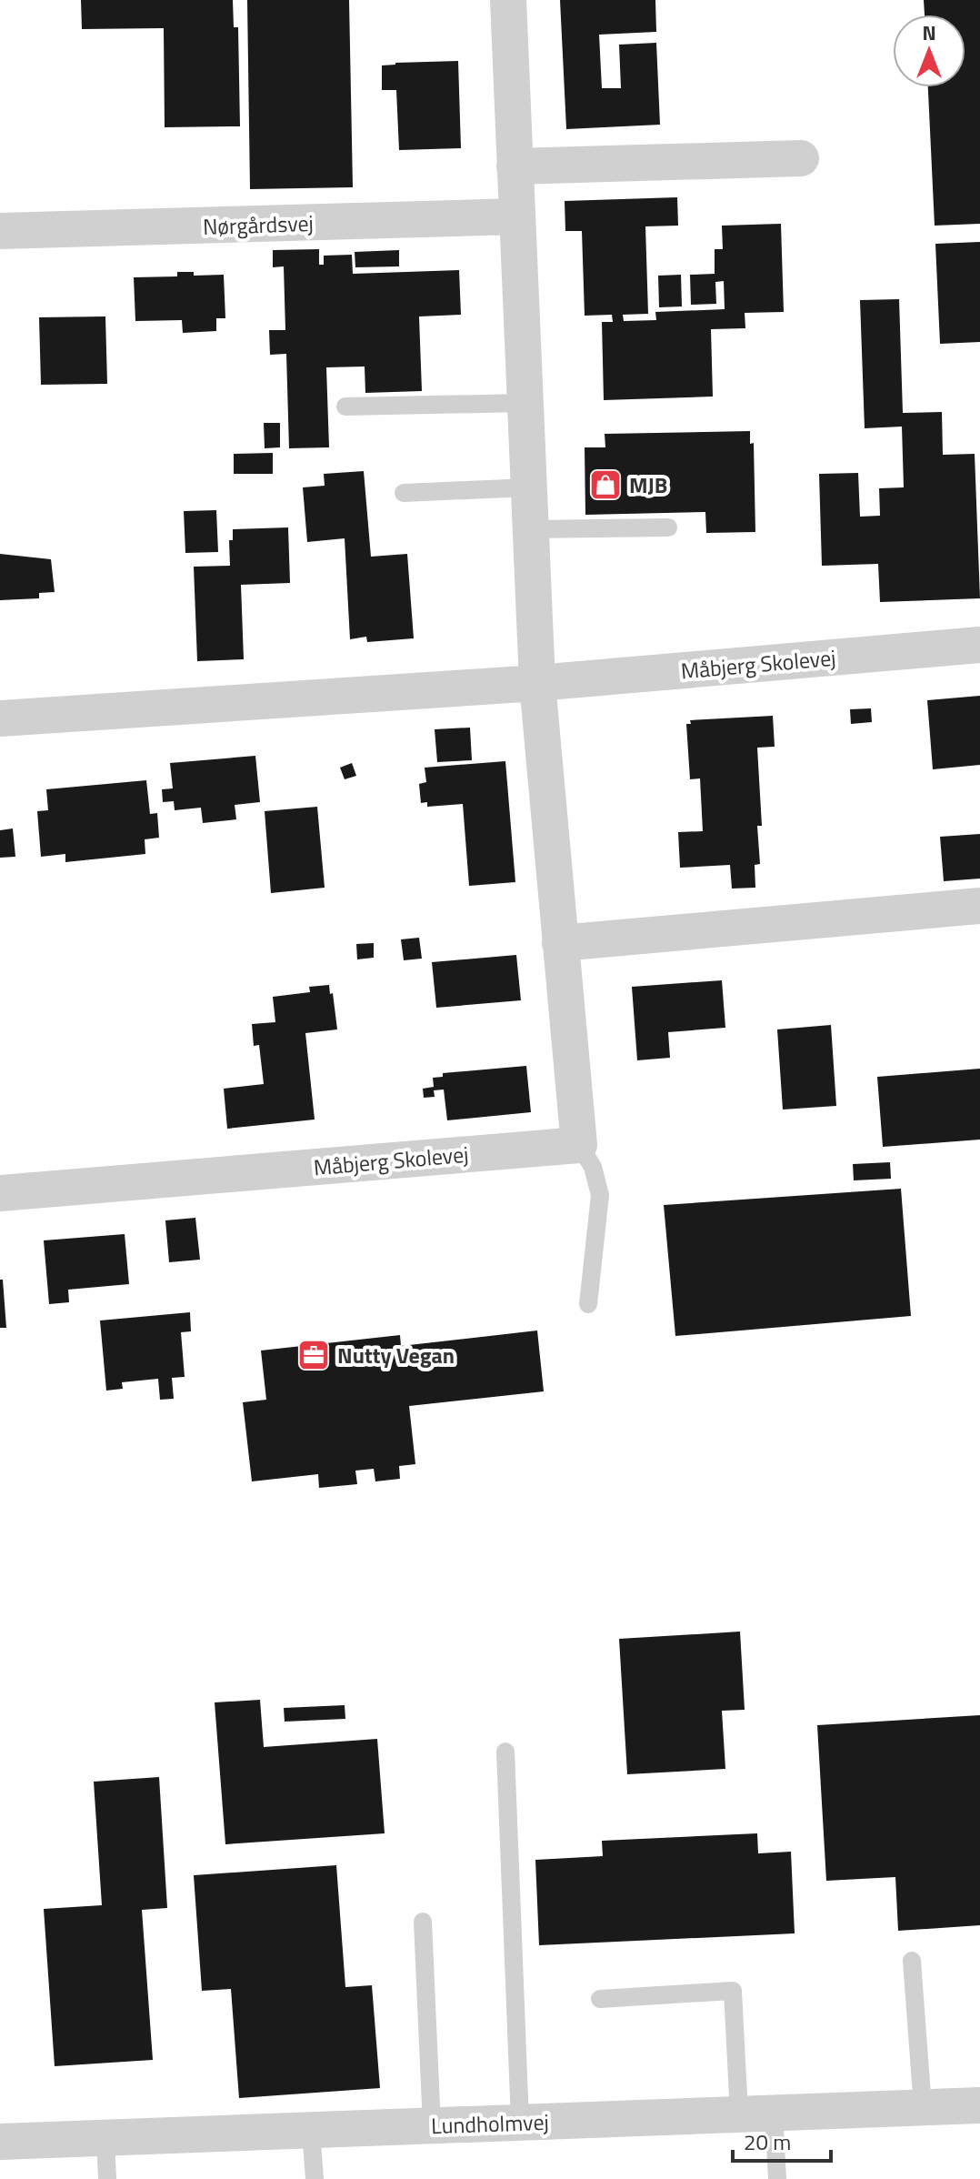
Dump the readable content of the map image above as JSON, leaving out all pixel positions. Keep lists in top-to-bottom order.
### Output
{
  "streets": {
    "street": ["Nørgårdsvej", "Måbjerg Skolevej", "Lundholmvej"]
  },
  "places": {
    "shop": ["MJB"],
    "office": ["Nutty Vegan"]
  },
  "scale_bar": "20 m",
  "north": "top"
}
